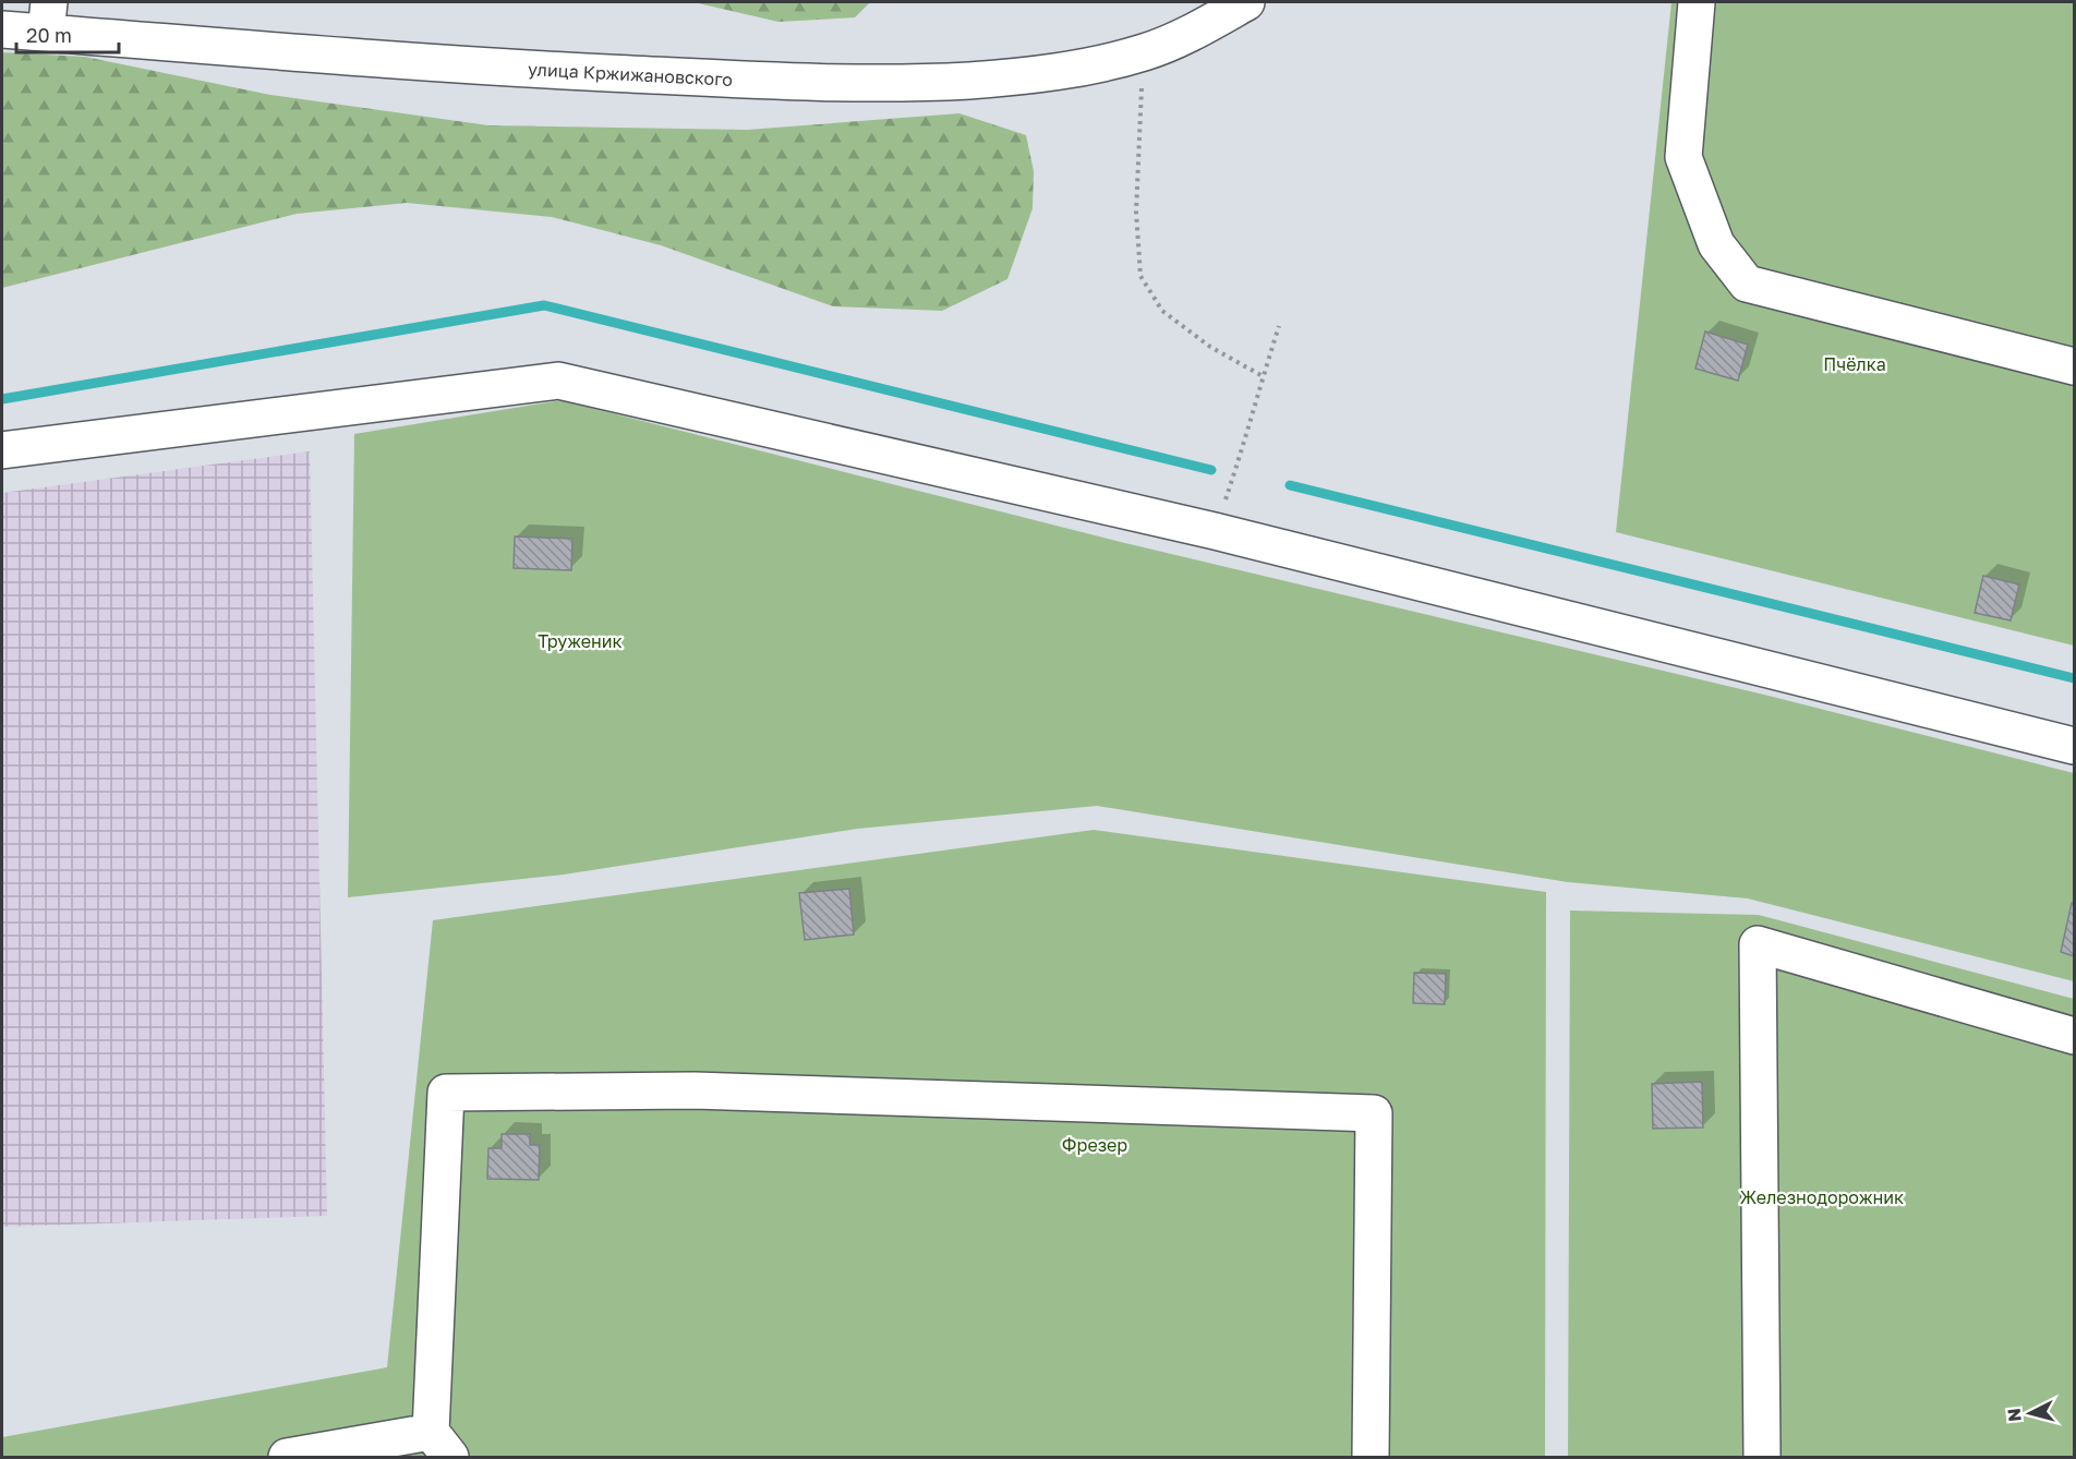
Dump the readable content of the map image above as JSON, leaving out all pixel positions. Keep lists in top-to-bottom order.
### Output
{
  "streets": {
    "street": ["улица Кржижановского"]
  },
  "parks": [
    "Пчёлка",
    "Труженик",
    "Фрезер",
    "Железнодорожник"
  ],
  "scale_bar": "20 m",
  "north": "left"
}
